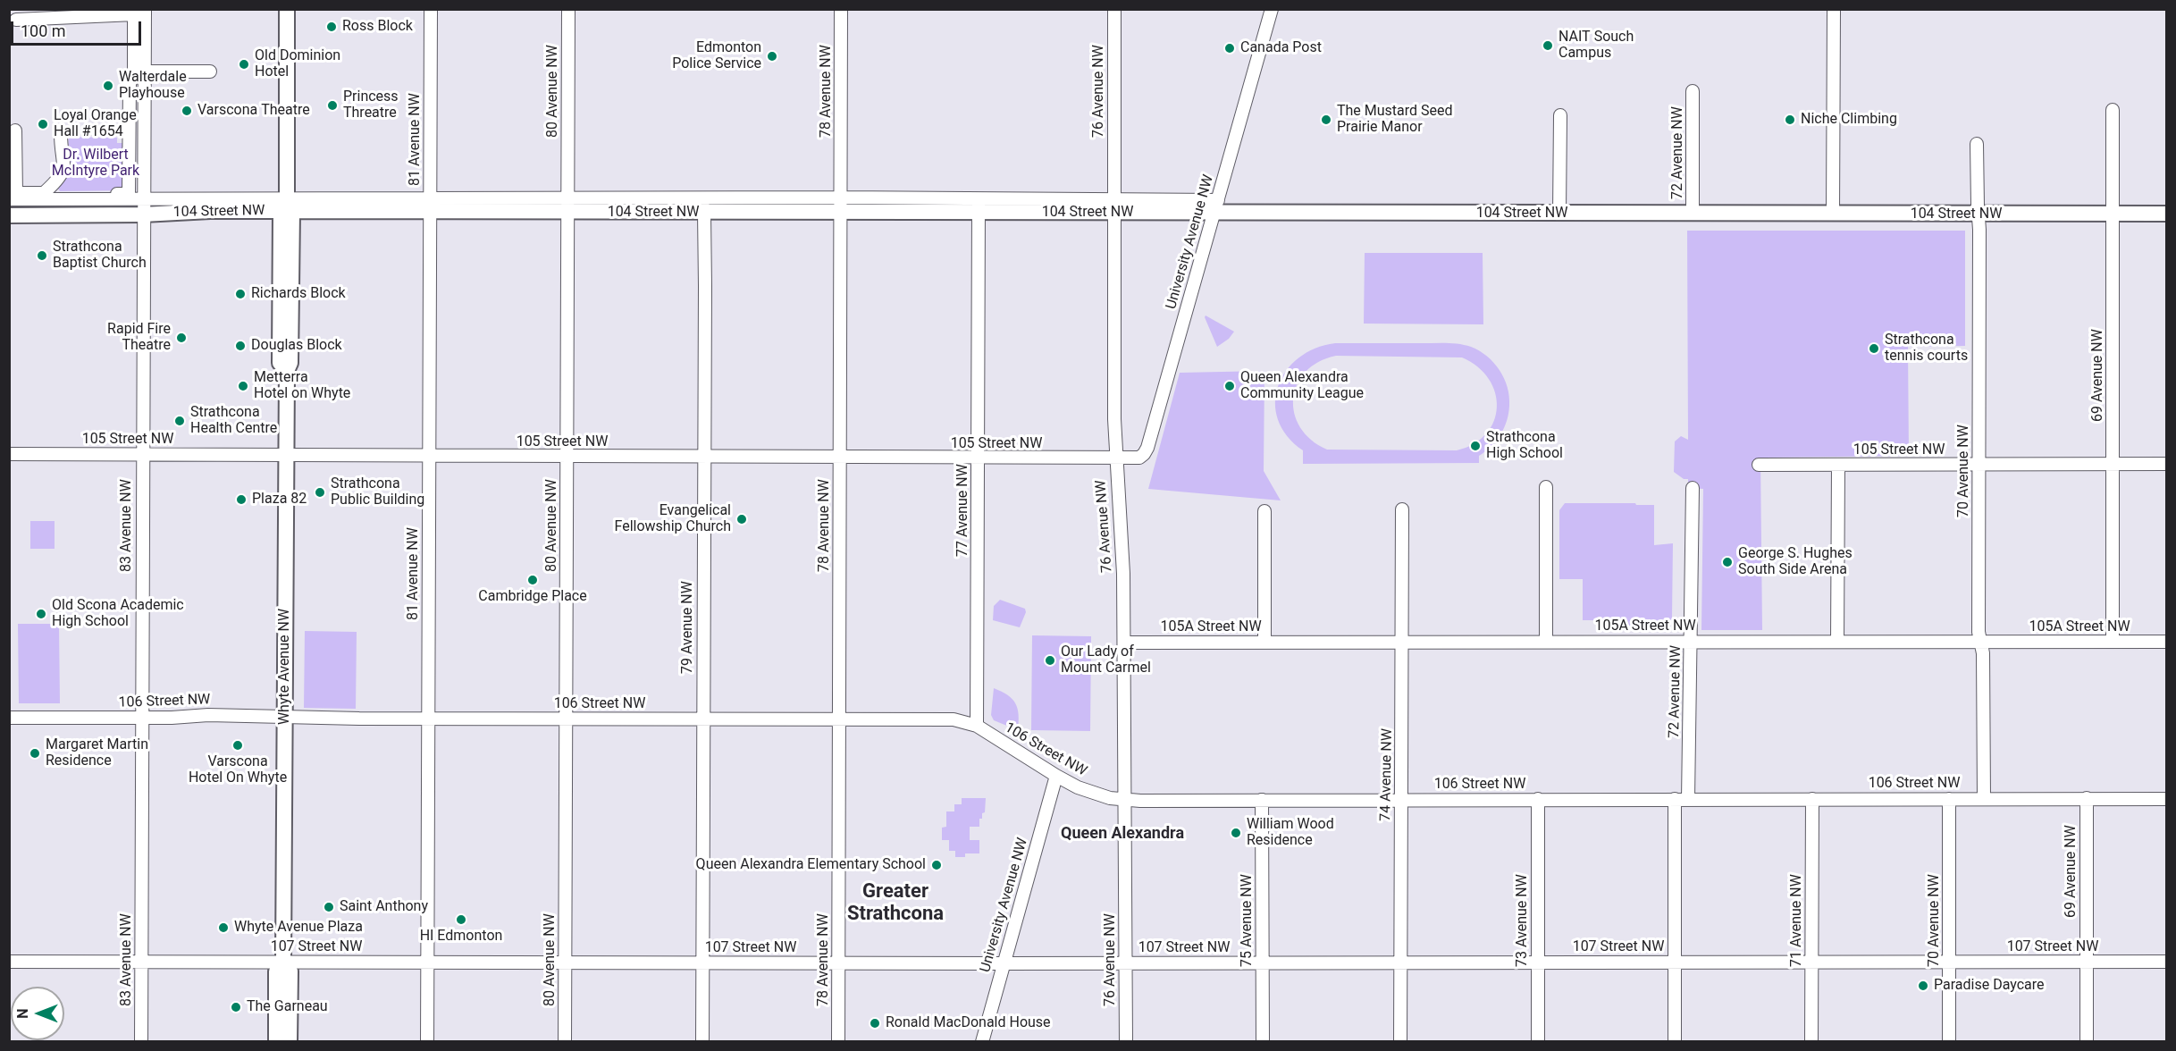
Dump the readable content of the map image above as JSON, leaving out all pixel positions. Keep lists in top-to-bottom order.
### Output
{
  "streets": {
    "main road": ["104 Street NW", "Whyte Avenue NW"],
    "street": [
      "80 Avenue NW",
      "78 Avenue NW",
      "76 Avenue NW",
      "81 Avenue NW",
      "72 Avenue NW",
      "University Avenue NW",
      "69 Avenue NW",
      "105 Street NW",
      "70 Avenue NW",
      "77 Avenue NW",
      "83 Avenue NW",
      "105A Street NW",
      "79 Avenue NW",
      "106 Street NW",
      "74 Avenue NW",
      "75 Avenue NW",
      "73 Avenue NW",
      "71 Avenue NW",
      "107 Street NW"
    ]
  },
  "crossings": [
    ["80 Avenue NW", "104 Street NW"],
    ["80 Avenue NW", "105 Street NW"],
    ["80 Avenue NW", "106 Street NW"],
    ["80 Avenue NW", "107 Street NW"],
    ["78 Avenue NW", "104 Street NW"],
    ["78 Avenue NW", "105 Street NW"],
    ["78 Avenue NW", "106 Street NW"],
    ["78 Avenue NW", "107 Street NW"],
    ["76 Avenue NW", "104 Street NW"],
    ["76 Avenue NW", "University Avenue NW"],
    ["76 Avenue NW", "105 Street NW"],
    ["76 Avenue NW", "105A Street NW"],
    ["76 Avenue NW", "106 Street NW"],
    ["76 Avenue NW", "107 Street NW"],
    ["81 Avenue NW", "104 Street NW"],
    ["81 Avenue NW", "105 Street NW"],
    ["81 Avenue NW", "106 Street NW"],
    ["81 Avenue NW", "107 Street NW"],
    ["72 Avenue NW", "104 Street NW"],
    ["72 Avenue NW", "105A Street NW"],
    ["72 Avenue NW", "106 Street NW"],
    ["104 Street NW", "University Avenue NW"],
    ["104 Street NW", "69 Avenue NW"],
    ["104 Street NW", "70 Avenue NW"],
    ["104 Street NW", "77 Avenue NW"],
    ["104 Street NW", "83 Avenue NW"],
    ["104 Street NW", "79 Avenue NW"],
    ["104 Street NW", "Whyte Avenue NW"],
    ["University Avenue NW", "105 Street NW"],
    ["University Avenue NW", "106 Street NW"],
    ["University Avenue NW", "107 Street NW"],
    ["69 Avenue NW", "105 Street NW"],
    ["69 Avenue NW", "105A Street NW"],
    ["69 Avenue NW", "106 Street NW"],
    ["69 Avenue NW", "107 Street NW"],
    ["105 Street NW", "70 Avenue NW"],
    ["105 Street NW", "77 Avenue NW"],
    ["105 Street NW", "83 Avenue NW"],
    ["105 Street NW", "79 Avenue NW"],
    ["105 Street NW", "Whyte Avenue NW"],
    ["70 Avenue NW", "105A Street NW"],
    ["70 Avenue NW", "106 Street NW"],
    ["70 Avenue NW", "107 Street NW"],
    ["77 Avenue NW", "106 Street NW"],
    ["83 Avenue NW", "106 Street NW"],
    ["83 Avenue NW", "107 Street NW"],
    ["105A Street NW", "74 Avenue NW"],
    ["79 Avenue NW", "106 Street NW"],
    ["79 Avenue NW", "107 Street NW"],
    ["Whyte Avenue NW", "106 Street NW"],
    ["Whyte Avenue NW", "107 Street NW"],
    ["106 Street NW", "74 Avenue NW"],
    ["106 Street NW", "75 Avenue NW"],
    ["106 Street NW", "73 Avenue NW"],
    ["106 Street NW", "71 Avenue NW"],
    ["74 Avenue NW", "107 Street NW"],
    ["75 Avenue NW", "107 Street NW"],
    ["73 Avenue NW", "107 Street NW"],
    ["71 Avenue NW", "107 Street NW"]
  ],
  "districts": ["Queen Alexandra", "Greater Strathcona"],
  "parks": ["Dr. Wilbert McIntyre Park"],
  "places": [
    "Ross Block",
    "NAIT Souch Campus",
    "Canada Post",
    "Edmonton Police Service",
    "Old Dominion Hotel",
    "Walterdale Playhouse",
    "Princess Threatre",
    "Varscona Theatre",
    "The Mustard Seed Prairie Manor",
    "Niche Climbing",
    "Loyal Orange Hall #1654",
    "Strathcona Baptist Church",
    "Richards Block",
    "Rapid Fire Theatre",
    "Douglas Block",
    "Strathcona tennis courts",
    "Metterra Hotel on Whyte",
    "Queen Alexandra Community League",
    "Strathcona Health Centre",
    "Strathcona High School",
    "Strathcona Public Building",
    "Plaza 82",
    "Evangelical Fellowship Church",
    "George S. Hughes South Side Arena",
    "Cambridge Place",
    "Old Scona Academic High School",
    "Our Lady of Mount Carmel",
    "Varscona Hotel On Whyte",
    "Margaret Martin Residence",
    "William Wood Residence",
    "Queen Alexandra Elementary School",
    "Saint Anthony",
    "HI Edmonton",
    "Whyte Avenue Plaza",
    "Paradise Daycare",
    "The Garneau",
    "Ronald MacDonald House"
  ],
  "scale_bar": "100 m",
  "north": "left"
}
